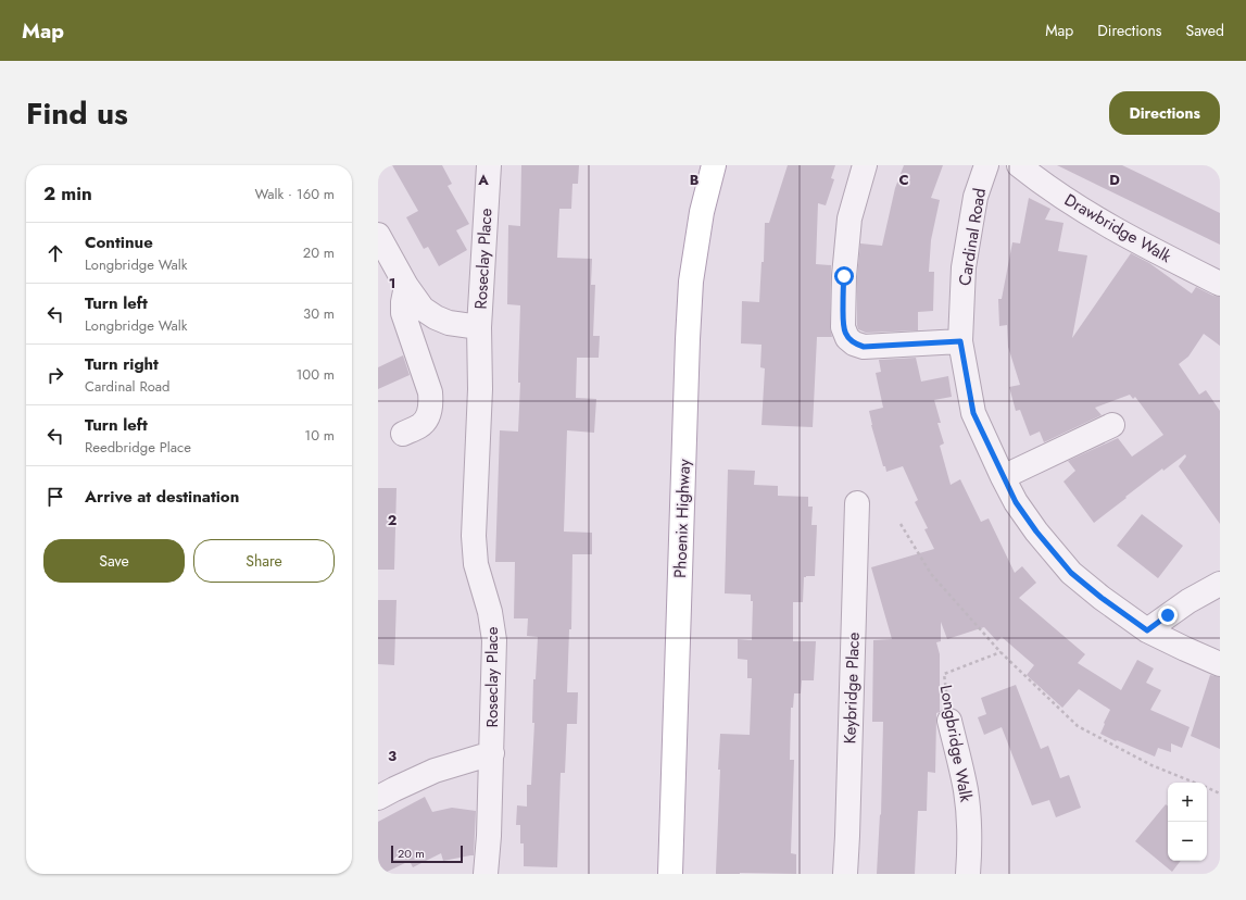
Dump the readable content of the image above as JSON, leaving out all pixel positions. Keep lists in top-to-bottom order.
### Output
{
  "streets": {
    "main road": ["Phoenix Highway"],
    "street": [
      "Drawbridge Walk",
      "Cardinal Road",
      "Roseclay Place",
      "Keybridge Place",
      "Longbridge Walk"
    ]
  },
  "scale_bar": "20 m",
  "page": {
    "header": "Map",
    "nav": ["Map", "Directions", "Saved"],
    "title": "Find us",
    "buttons": [
      "Directions",
      ["Save", "Share"]
    ],
    "heading": ["2 min", "Walk · 160 m"],
    "list": [
      ["Continue", "Longbridge Walk", "20 m"],
      ["Turn left", "Longbridge Walk", "30 m"],
      ["Turn right", "Cardinal Road", "100 m"],
      ["Turn left", "Reedbridge Place", "10 m"],
      "Arrive at destination"
    ],
    "map_buttons": ["+", "−"],
    "scale": "20 m"
  },
  "grid": {
    "columns": [
      "A",
      "B",
      "C",
      "D"
    ],
    "rows": ["1", "2", "3"]
  }
}
